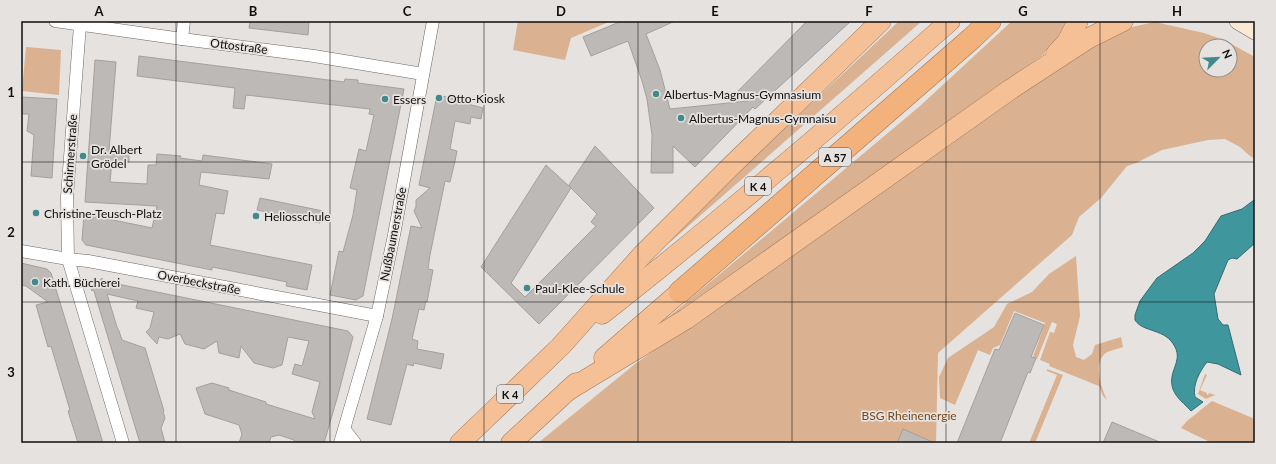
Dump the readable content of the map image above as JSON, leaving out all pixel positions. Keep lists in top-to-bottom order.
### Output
{
  "streets": {
    "highway": ["A 57", "K 4"],
    "street": [
      "Ottostraße",
      "Schirmerstraße",
      "Nußbaumerstraße",
      "Overbeckstraße"
    ]
  },
  "crossings": [
    ["Ottostraße", "Schirmerstraße"],
    ["Ottostraße", "Nußbaumerstraße"],
    ["Schirmerstraße", "Overbeckstraße"],
    ["Nußbaumerstraße", "Overbeckstraße"]
  ],
  "parks": ["BSG Rheinenergie"],
  "places": [
    "Albertus-Magnus-Gymnasium",
    "Otto-Kiosk",
    "Essers",
    "Albertus-Magnus-Gymnaisu",
    "Dr. Albert Grödel",
    "Christine-Teusch-Platz",
    "Heliosschule",
    "Kath. Bücherei",
    "Paul-Klee-Schule"
  ],
  "north": "top right",
  "grid": {
    "columns": [
      "A",
      "B",
      "C",
      "D",
      "E",
      "F",
      "G",
      "H"
    ],
    "rows": ["1", "2", "3"]
  }
}
